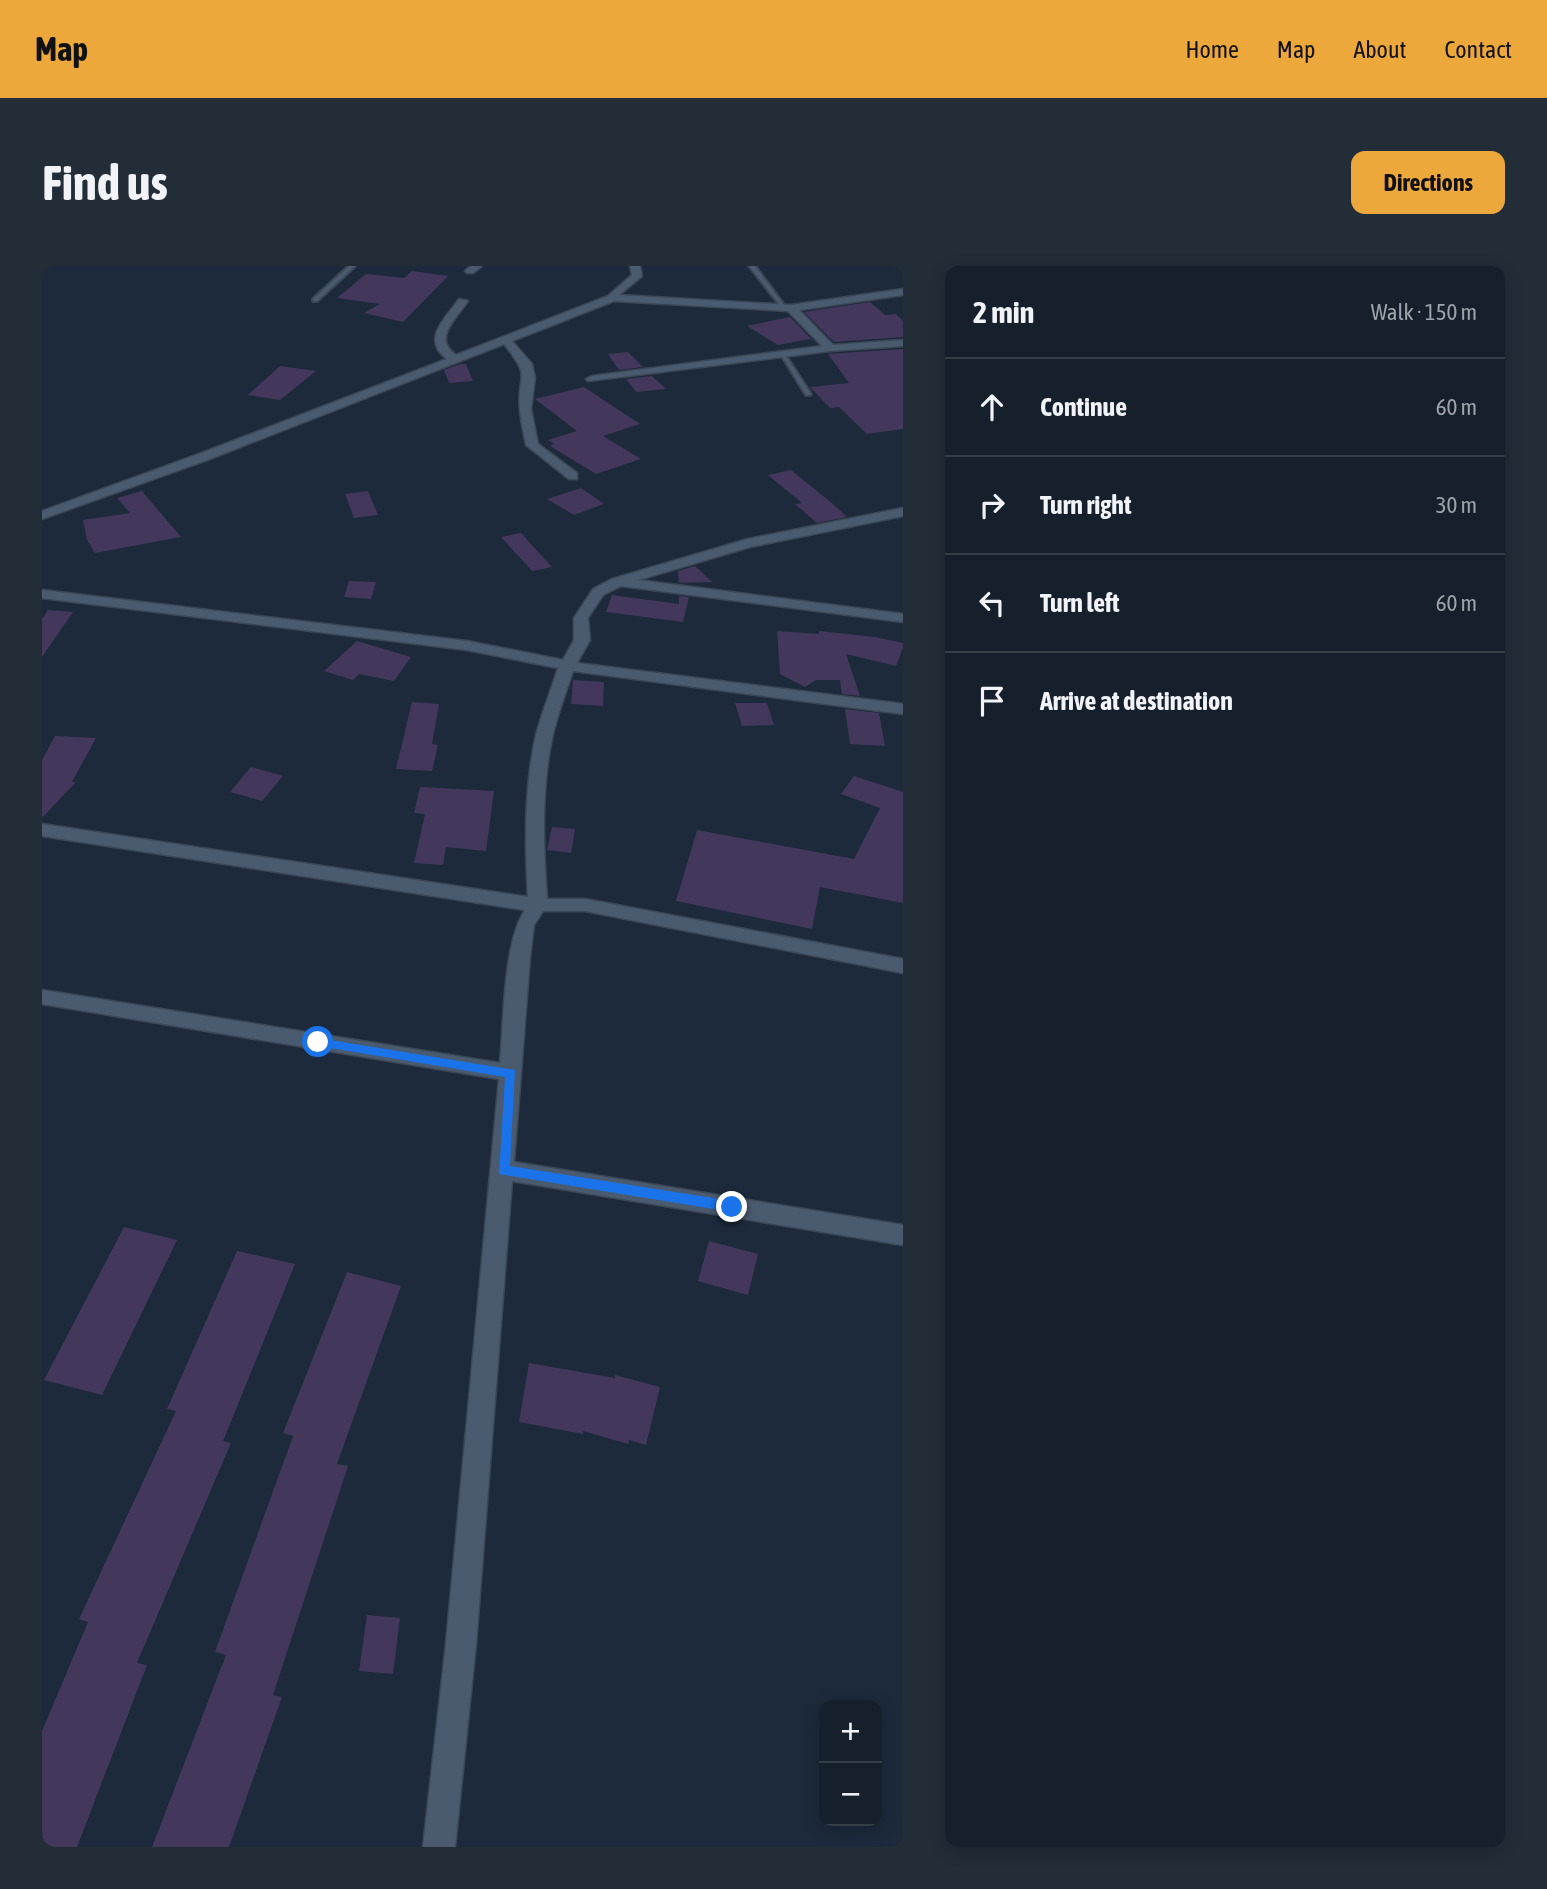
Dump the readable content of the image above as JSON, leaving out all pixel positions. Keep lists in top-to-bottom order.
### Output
{
  "page": {
    "header": "Map",
    "nav": [
      "Home",
      "Map",
      "About",
      "Contact"
    ],
    "buttons": "Directions",
    "title": "Find us",
    "heading": ["2 min", "Walk · 150 m"],
    "list": [
      ["Continue", "60 m"],
      ["Turn right", "30 m"],
      ["Turn left", "60 m"],
      "Arrive at destination"
    ],
    "map_buttons": ["+", "−"]
  }
}
